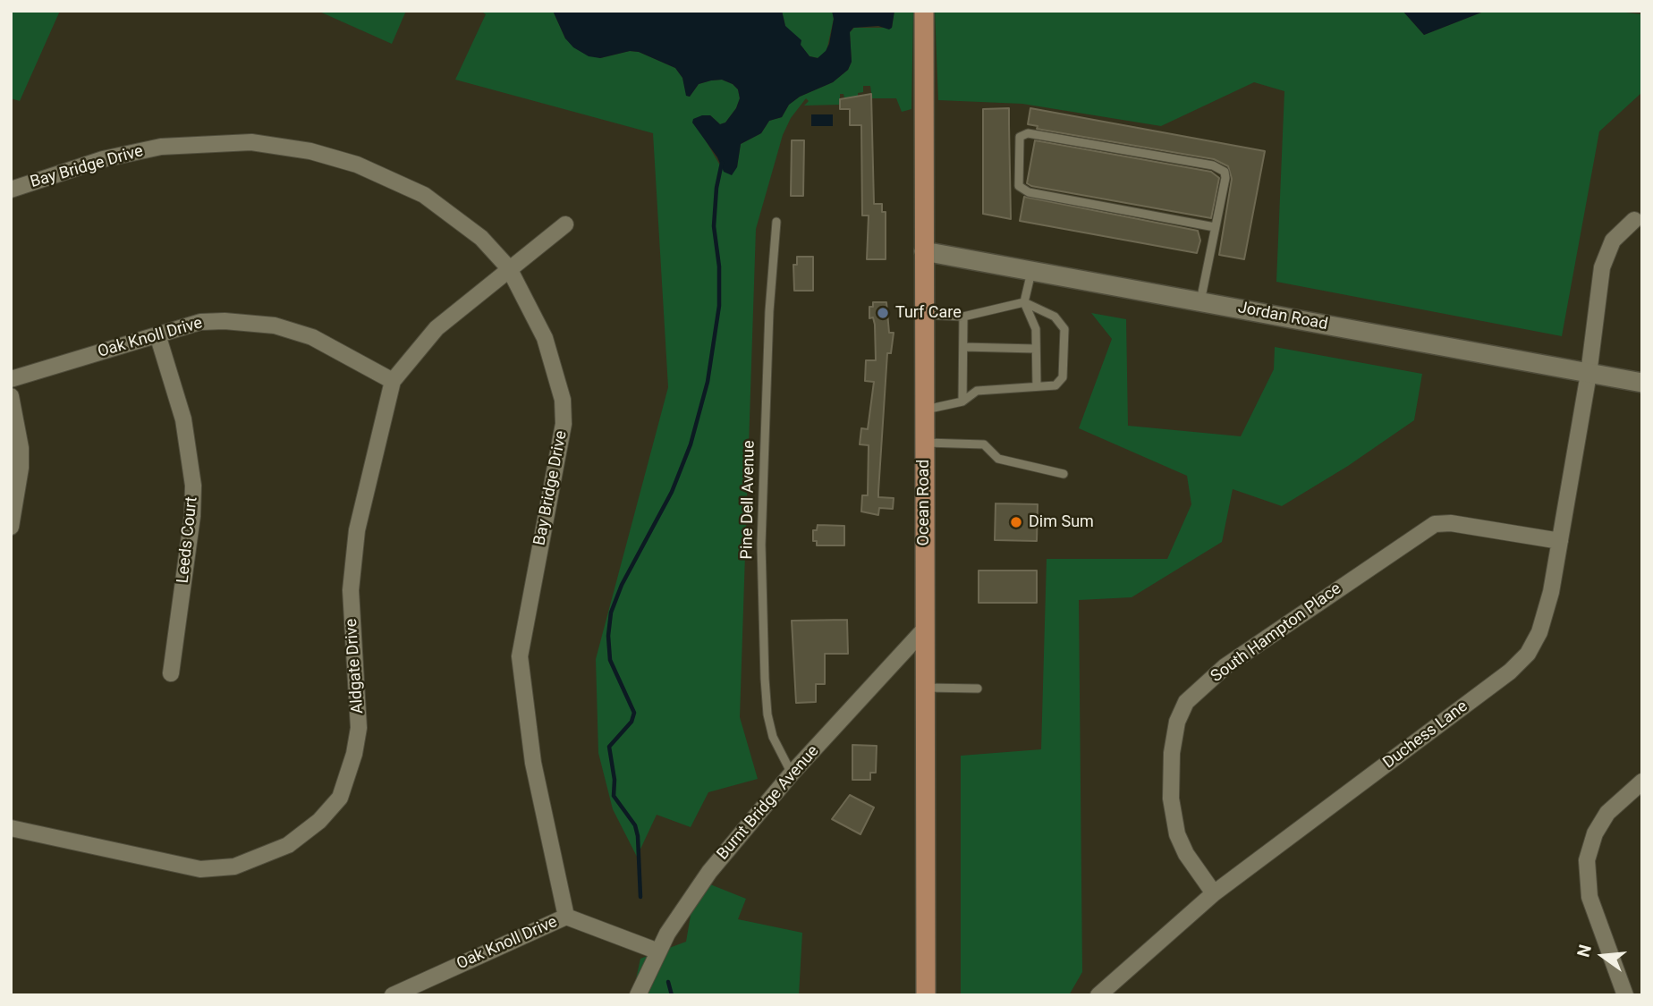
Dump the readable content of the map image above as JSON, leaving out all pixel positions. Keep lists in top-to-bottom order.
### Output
{
  "streets": {
    "main road": ["Ocean Road"],
    "street": [
      "Bay Bridge Drive",
      "Jordan Road",
      "Oak Knoll Drive",
      "Leeds Court",
      "South Hampton Place",
      "Aldgate Drive",
      "Duchess Lane",
      "Burnt Bridge Avenue"
    ],
    "lane": ["Pine Dell Avenue"]
  },
  "crossings": [
    ["Bay Bridge Drive", "Oak Knoll Drive"],
    ["Bay Bridge Drive", "Aldgate Drive"],
    ["Jordan Road", "Ocean Road"],
    ["Jordan Road", "Duchess Lane"],
    ["Oak Knoll Drive", "Leeds Court"],
    ["Oak Knoll Drive", "Aldgate Drive"],
    ["Oak Knoll Drive", "Burnt Bridge Avenue"],
    ["Pine Dell Avenue", "Burnt Bridge Avenue"],
    ["Ocean Road", "Burnt Bridge Avenue"],
    ["South Hampton Place", "Duchess Lane"]
  ],
  "places": ["Turf Care", "Dim Sum"],
  "north": "left"
}
